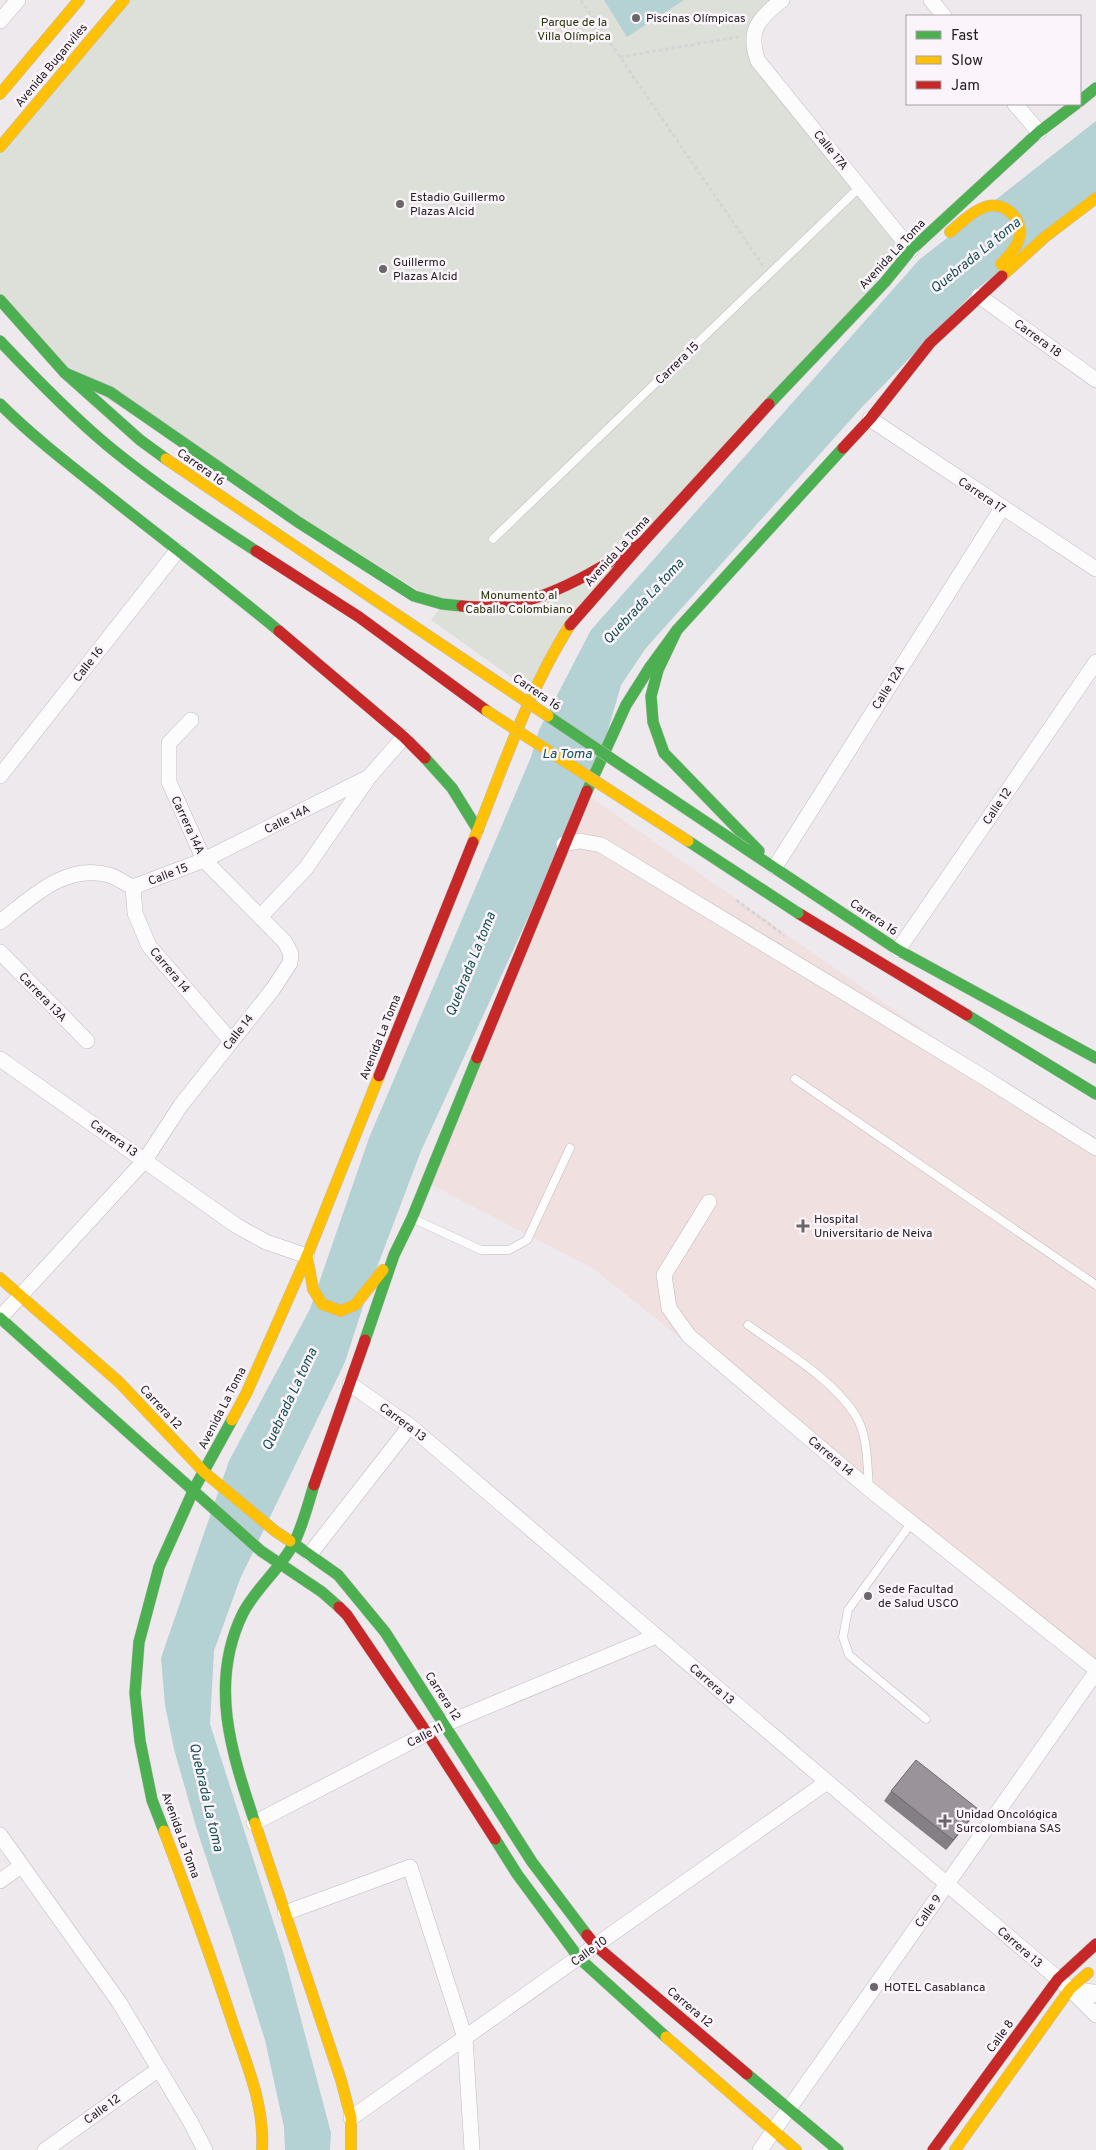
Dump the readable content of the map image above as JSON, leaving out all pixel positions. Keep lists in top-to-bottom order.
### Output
{
  "streets": {
    "main road": [
      "Avenida Buganviles",
      "Avenida La Toma",
      "Carrera 16",
      "Carrera 12",
      "Calle 8"
    ],
    "street": [
      "Calle 17A",
      "Carrera 18",
      "Carrera 17",
      "Calle 16",
      "Calle 12A",
      "Calle 12",
      "Calle 14A",
      "Carrera 14A",
      "Calle 15",
      "Carrera 14",
      "Carrera 13A",
      "Calle 14",
      "Carrera 13",
      "Calle 11",
      "Calle 9",
      "Calle 10"
    ],
    "lane": ["Carrera 15"]
  },
  "crossings": [
    ["Calle 17A", "Avenida La Toma"],
    ["Calle 17A", "Carrera 15"],
    ["Avenida La Toma", "Carrera 13"],
    ["Avenida La Toma", "Carrera 12"],
    ["Carrera 16", "Calle 12A"],
    ["Carrera 16", "Calle 12"],
    ["Carrera 17", "Calle 12A"],
    ["Calle 14A", "Carrera 14A"],
    ["Calle 14A", "Calle 15"],
    ["Carrera 14A", "Calle 15"],
    ["Carrera 14A", "Calle 14"],
    ["Calle 15", "Carrera 14"],
    ["Carrera 14", "Calle 14"],
    ["Carrera 14", "Calle 9"],
    ["Calle 14", "Carrera 13"],
    ["Calle 14", "Carrera 12"],
    ["Carrera 13", "Calle 11"],
    ["Carrera 13", "Calle 9"],
    ["Carrera 13", "Calle 10"],
    ["Carrera 13", "Calle 8"],
    ["Carrera 12", "Calle 11"],
    ["Carrera 12", "Calle 9"],
    ["Carrera 12", "Calle 10"]
  ],
  "water": ["Quebrada La toma", "La Toma"],
  "parks": ["Parque de la Villa Olímpica", "Monumento al Caballo Colombiano"],
  "places": {
    "other": [
      "Piscinas Olímpicas",
      "Estadio Guillermo Plazas Alcid",
      "Guillermo Plazas Alcid",
      "Sede Facultad de Salud USCO",
      "HOTEL Casablanca"
    ],
    "health": ["Hospital Universitario de Neiva", "Unidad Oncológica Surcolombiana SAS"]
  },
  "legend": ["Fast", "Slow", "Jam"]
}
